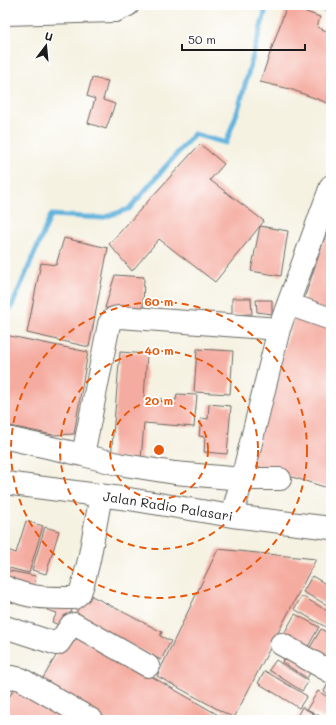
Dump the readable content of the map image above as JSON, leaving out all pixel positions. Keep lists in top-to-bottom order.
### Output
{
  "streets": {
    "street": ["Jalan Radio Palasari"]
  },
  "scale_bar": "50 m",
  "north": "top",
  "rings": ["60 m", "40 m", "20 m"]
}
